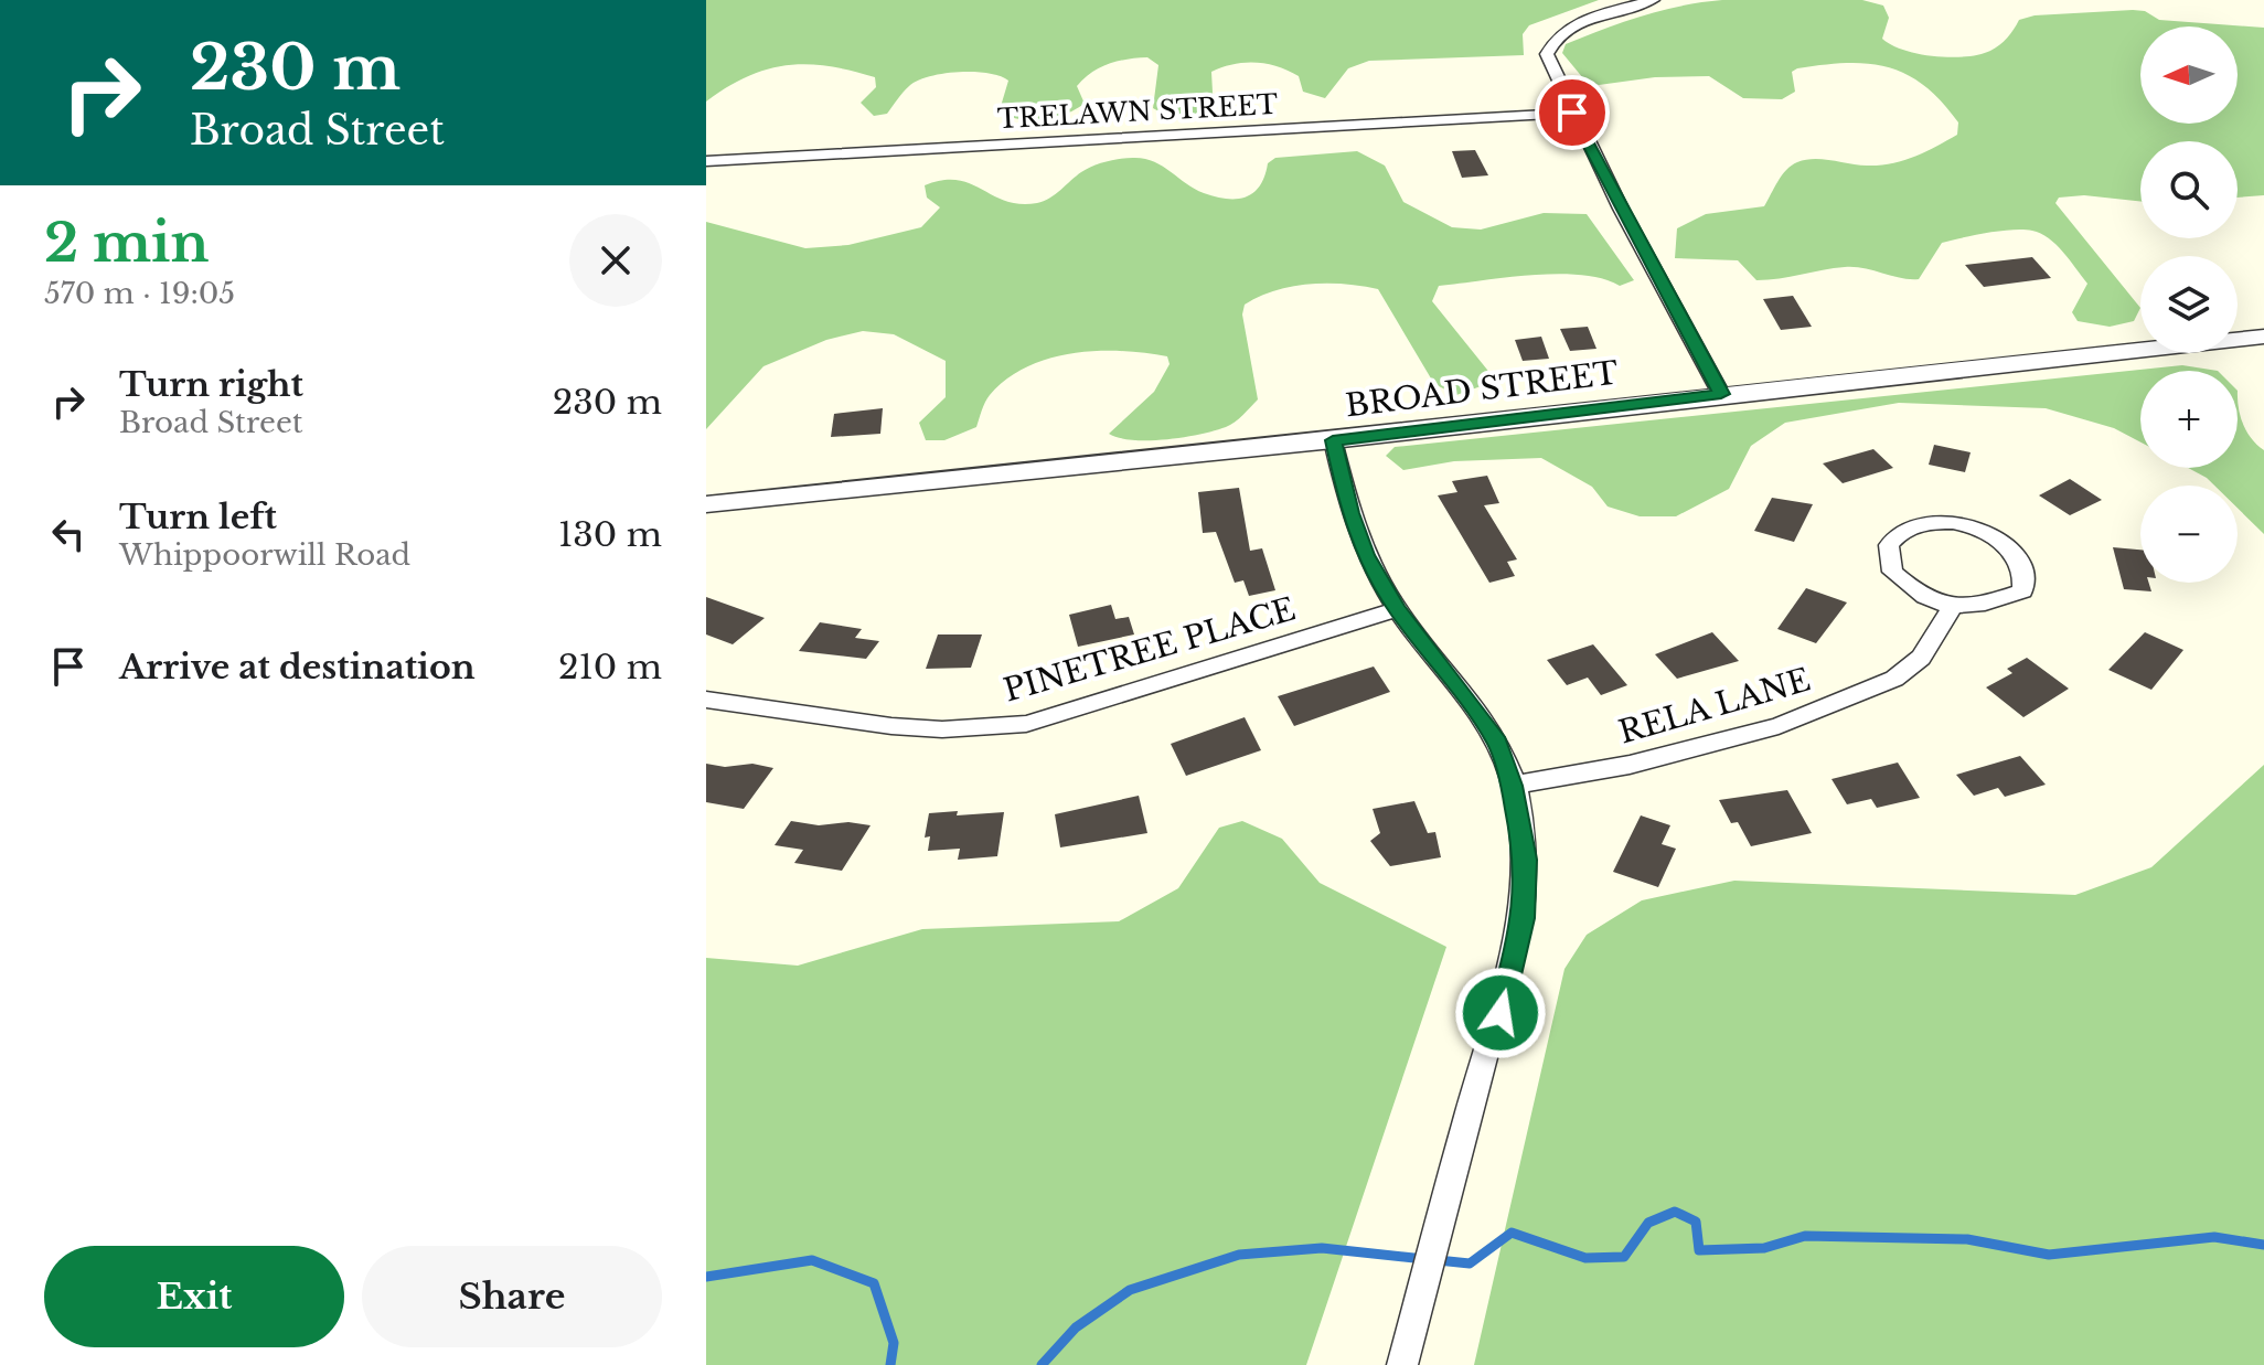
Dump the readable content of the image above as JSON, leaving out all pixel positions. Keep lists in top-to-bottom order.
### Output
{
  "streets": {
    "street": [
      "TRELAWN STREET",
      "BROAD STREET",
      "PINETREE PLACE",
      "RELA LANE"
    ]
  },
  "north": "left",
  "page": {
    "turn": ["230 m", "Broad Street"],
    "map_buttons": ["+", "−"],
    "heading": ["2 min", "570 m · 19:05"],
    "list": [
      {
        "name": "Turn right",
        "note": "Broad Street",
        "value": "230 m"
      },
      {
        "name": "Turn left",
        "note": "Whippoorwill Road",
        "value": "130 m"
      },
      {
        "name": "Arrive at destination",
        "value": "210 m"
      }
    ],
    "buttons": ["Exit", "Share"]
  }
}
